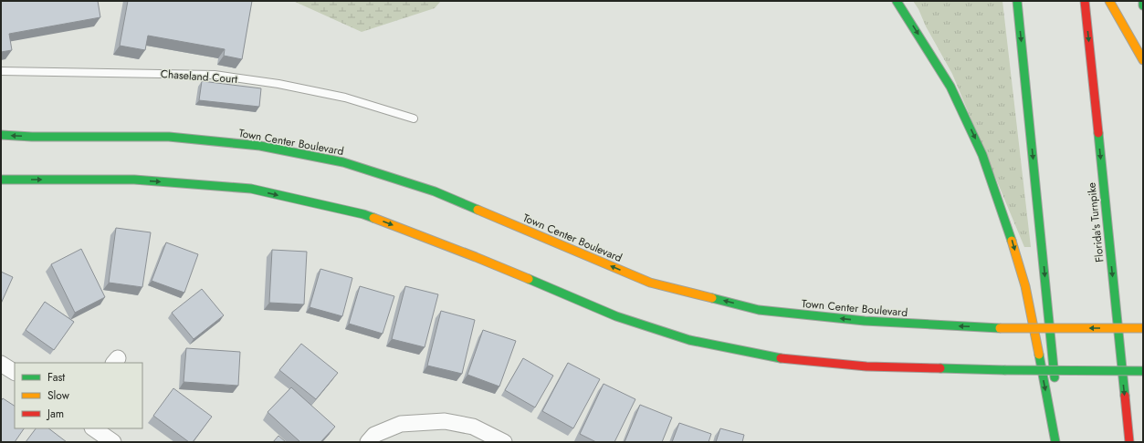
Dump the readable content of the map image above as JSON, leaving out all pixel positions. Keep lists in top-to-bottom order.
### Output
{
  "streets": {
    "main road": ["Town Center Boulevard", "Florida's Turnpike"],
    "lane": ["Chaseland Court"]
  },
  "legend": ["Fast", "Slow", "Jam"]
}
